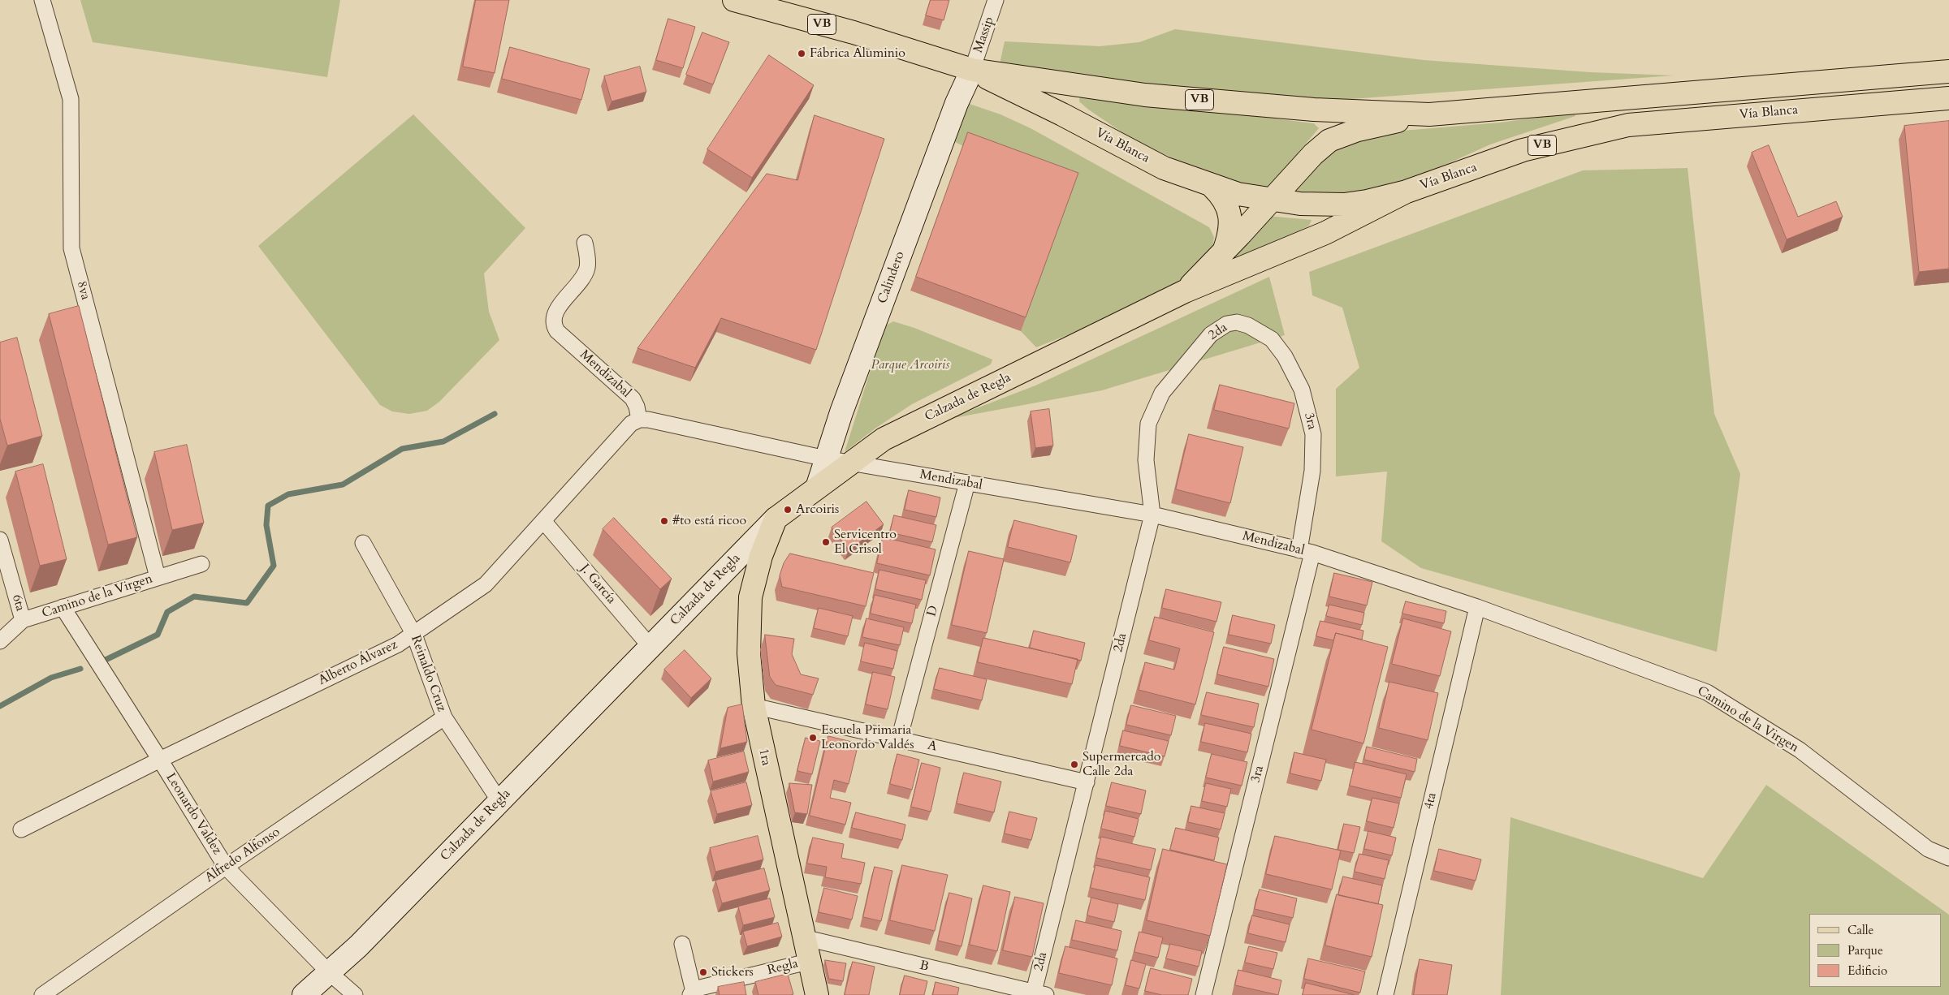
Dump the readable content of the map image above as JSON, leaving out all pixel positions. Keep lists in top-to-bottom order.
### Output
{
  "streets": {
    "main road": [
      "VB",
      "Vía Blanca",
      "Calindero",
      "Calzada de Regla",
      "1ra"
    ],
    "street": [
      "Massip",
      "8va",
      "2da",
      "Mendizabal",
      "3ra",
      "J. García",
      "Camino de la Virgen",
      "6ta",
      "D",
      "Alberto Álvarez",
      "Reinaldo Cruz",
      "A",
      "4ta",
      "Leonardo Valdez",
      "Alfredo Alfonso",
      "B",
      "Regla"
    ]
  },
  "crossings": [
    ["Massip", "Vía Blanca"],
    ["Massip", "Calindero"],
    ["Vía Blanca", "Calindero"],
    ["Vía Blanca", "Calzada de Regla"],
    ["Calindero", "Mendizabal"],
    ["Calindero", "Calzada de Regla"],
    ["8va", "Camino de la Virgen"],
    ["2da", "Mendizabal"],
    ["2da", "3ra"],
    ["2da", "A"],
    ["2da", "B"],
    ["Mendizabal", "Calzada de Regla"],
    ["Mendizabal", "3ra"],
    ["Mendizabal", "Camino de la Virgen"],
    ["Mendizabal", "D"],
    ["Mendizabal", "Alberto Álvarez"],
    ["Mendizabal", "4ta"],
    ["Calzada de Regla", "J. García"],
    ["Calzada de Regla", "Reinaldo Cruz"],
    ["Calzada de Regla", "1ra"],
    ["Calzada de Regla", "Leonardo Valdez"],
    ["J. García", "Alberto Álvarez"],
    ["Camino de la Virgen", "6ta"],
    ["Camino de la Virgen", "4ta"],
    ["Camino de la Virgen", "Leonardo Valdez"],
    ["D", "A"],
    ["Alberto Álvarez", "Reinaldo Cruz"],
    ["Alberto Álvarez", "Leonardo Valdez"],
    ["Reinaldo Cruz", "Alfredo Alfonso"],
    ["A", "1ra"],
    ["1ra", "B"],
    ["1ra", "Regla"],
    ["Leonardo Valdez", "Alfredo Alfonso"]
  ],
  "parks": ["Parque Arcoiris"],
  "places": [
    "Fábrica Aluminio",
    "Arcoiris",
    "#to está ricoo",
    "Servicentro El Crisol",
    "Escuela Primaria Leonordo Valdés",
    "Supermercado Calle 2da",
    "Stickers"
  ],
  "legend": ["Calle", "Parque", "Edificio"]
}
